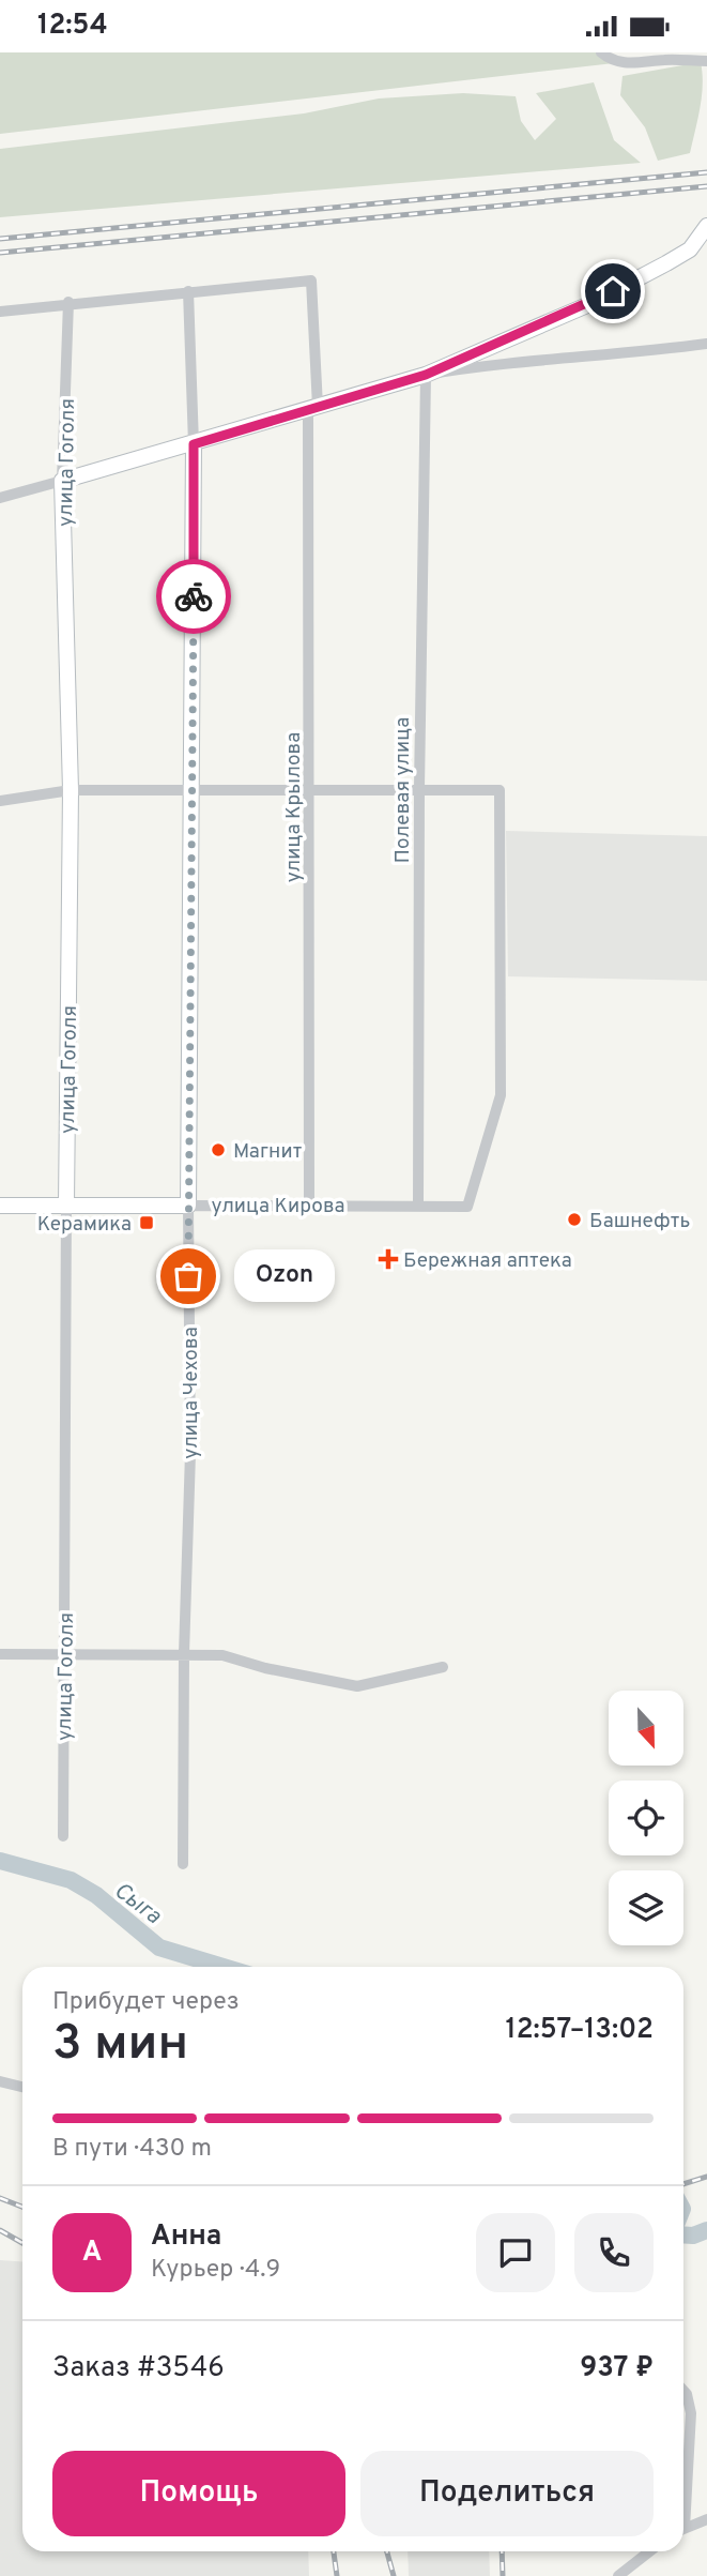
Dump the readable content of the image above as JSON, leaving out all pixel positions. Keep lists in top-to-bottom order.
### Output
{
  "streets": {
    "main road": ["улица Гоголя", "улица Кирова", "улица Чехова"],
    "street": ["Полевая улица", "улица Крылова"]
  },
  "crossings": [
    ["улица Гоголя", "улица Кирова"],
    ["Полевая улица", "улица Кирова"],
    ["улица Крылова", "улица Кирова"],
    ["улица Крылова", "улица Чехова"],
    ["улица Кирова", "улица Чехова"]
  ],
  "water": ["Сыга"],
  "places": {
    "other": ["Магнит", "Башнефть", "Ozon"],
    "transit": ["Керамика"],
    "health": ["Бережная аптека"]
  },
  "north": "bottom",
  "page": {
    "status": "12:54",
    "bubble": "Ozon",
    "heading": ["3 мин", "Прибудет через", "12:57–13:02"],
    "panel": [
      "Анна",
      "Курьер · 4.9",
      "Заказ #3546",
      "937 ₽"
    ],
    "bar": "В пути · 430 m",
    "round": "А",
    "buttons": ["Помощь", "Поделиться"]
  }
}
